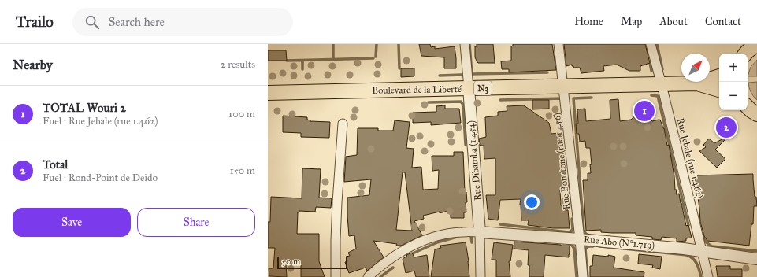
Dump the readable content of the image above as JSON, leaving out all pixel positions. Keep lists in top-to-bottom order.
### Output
{
  "streets": {
    "highway": ["N3", "Boulevard de la Liberté"],
    "street": [
      "Rue Jebale (rue 1.462)",
      "Rue Dibamba (1.454)",
      "Rue Bonatone (rue 1.456)",
      "Rue Abo (N°1.719)"
    ]
  },
  "crossings": [
    ["Boulevard de la Liberté", "Rue Jebale (rue 1.462)"],
    ["Boulevard de la Liberté", "Rue Dibamba (1.454)"],
    ["Boulevard de la Liberté", "Rue Bonatone (rue 1.456)"],
    ["Rue Jebale (rue 1.462)", "Rue Abo (N°1.719)"],
    ["Rue Dibamba (1.454)", "Rue Abo (N°1.719)"],
    ["Rue Bonatone (rue 1.456)", "Rue Abo (N°1.719)"]
  ],
  "scale_bar": "50 m",
  "north": "top right",
  "page": {
    "header": "Trailo",
    "search": "Search here",
    "nav": [
      "Home",
      "Map",
      "About",
      "Contact"
    ],
    "heading": ["Nearby", "2 results"],
    "map_buttons": ["+", "−"],
    "list": [
      {
        "mark": "1",
        "name": "TOTAL Wouri 2",
        "note": "Fuel · Rue Jebale (rue 1.462)",
        "value": "100 m"
      },
      {
        "mark": "2",
        "name": "Total",
        "note": "Fuel · Rond-Point de Deido",
        "value": "150 m"
      }
    ],
    "pins": ["1", "2"],
    "buttons": ["Save", "Share"],
    "scale": "50 m"
  }
}
